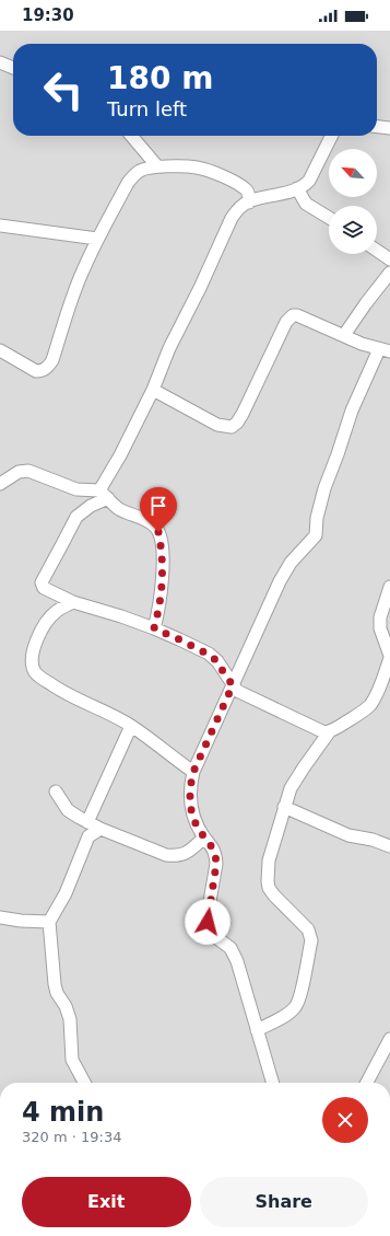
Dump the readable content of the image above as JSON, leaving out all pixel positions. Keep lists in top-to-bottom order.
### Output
{
  "north": "top left",
  "page": {
    "status": "19:30",
    "turn": ["180 m", "Turn left"],
    "heading": ["4 min", "320 m · 19:34"],
    "buttons": ["Exit", "Share"]
  }
}
